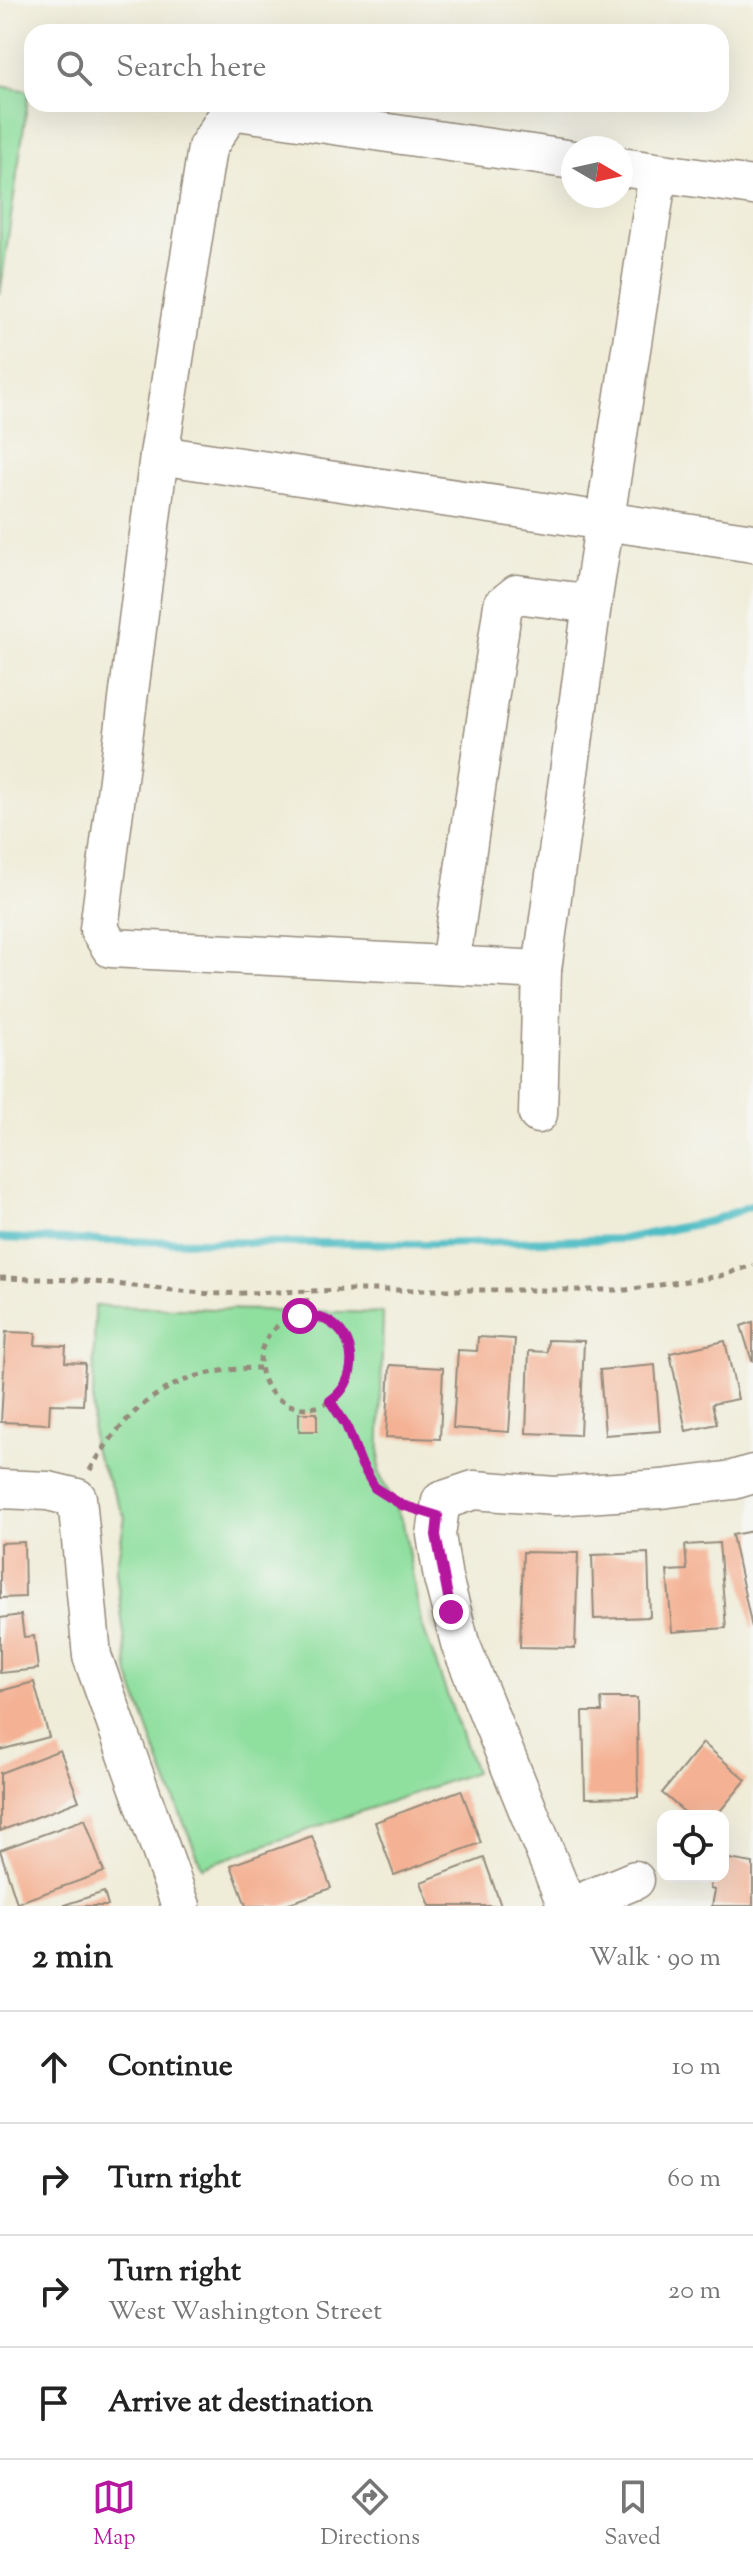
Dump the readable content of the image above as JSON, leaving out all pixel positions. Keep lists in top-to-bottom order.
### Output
{
  "north": "right",
  "page": {
    "search": "Search here",
    "heading": ["2 min", "Walk · 90 m"],
    "list": [
      ["Continue", "10 m"],
      ["Turn right", "60 m"],
      ["Turn right", "West Washington Street", "20 m"],
      "Arrive at destination"
    ],
    "nav": ["Map", "Directions", "Saved"]
  }
}
